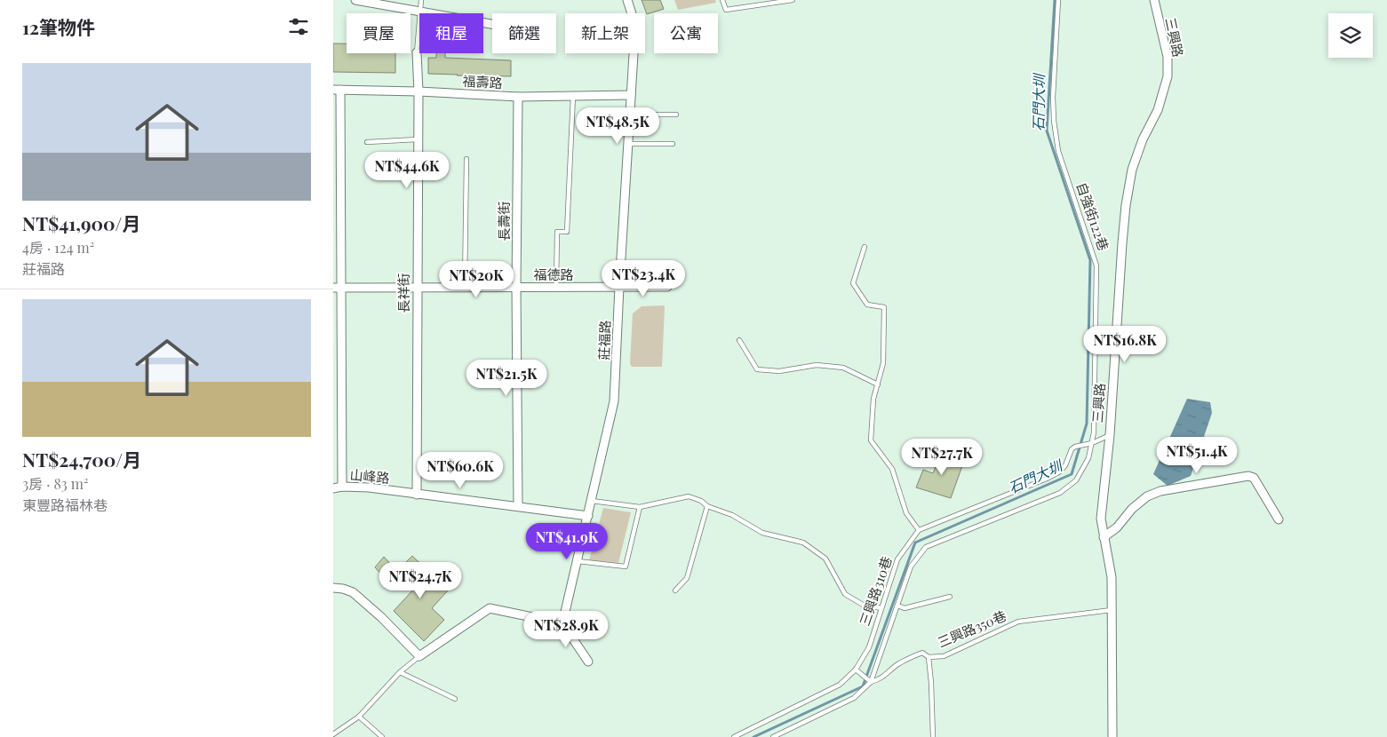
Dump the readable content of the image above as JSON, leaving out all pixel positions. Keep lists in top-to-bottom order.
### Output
{
  "streets": {
    "street": [
      "三興路",
      "福壽路",
      "長壽街",
      "福德路",
      "長祥街",
      "莊福路",
      "山峰路"
    ],
    "lane": ["自強街122巷", "三興路310巷", "三興路350巷"]
  },
  "crossings": [
    ["三興路", "三興路350巷"],
    ["福壽路", "長壽街"],
    ["福壽路", "長祥街"],
    ["福壽路", "莊福路"],
    ["自強街122巷", "三興路310巷"],
    ["長壽街", "福德路"],
    ["長壽街", "山峰路"],
    ["福德路", "長祥街"],
    ["福德路", "莊福路"],
    ["長祥街", "山峰路"],
    ["莊福路", "山峰路"],
    ["三興路310巷", "三興路350巷"]
  ],
  "water": ["石門大圳"],
  "page": {
    "heading": "12筆物件",
    "chip": [
      "買屋",
      "租屋",
      "篩選",
      "新上架",
      "公寓"
    ],
    "list": [
      {
        "name": "NT$41,900/月",
        "note": "4房 · 124 m² · 莊福路"
      },
      {
        "name": "NT$24,700/月",
        "note": "3房 · 83 m² · 東豐路福林巷"
      }
    ],
    "price": [
      "NT$48.5K",
      "NT$44.6K",
      "NT$23.4K",
      "NT$20K",
      "NT$16.8K",
      "NT$21.5K",
      "NT$51.4K",
      "NT$27.7K",
      "NT$60.6K",
      "NT$41.9K",
      "NT$24.7K",
      "NT$28.9K"
    ]
  }
}
